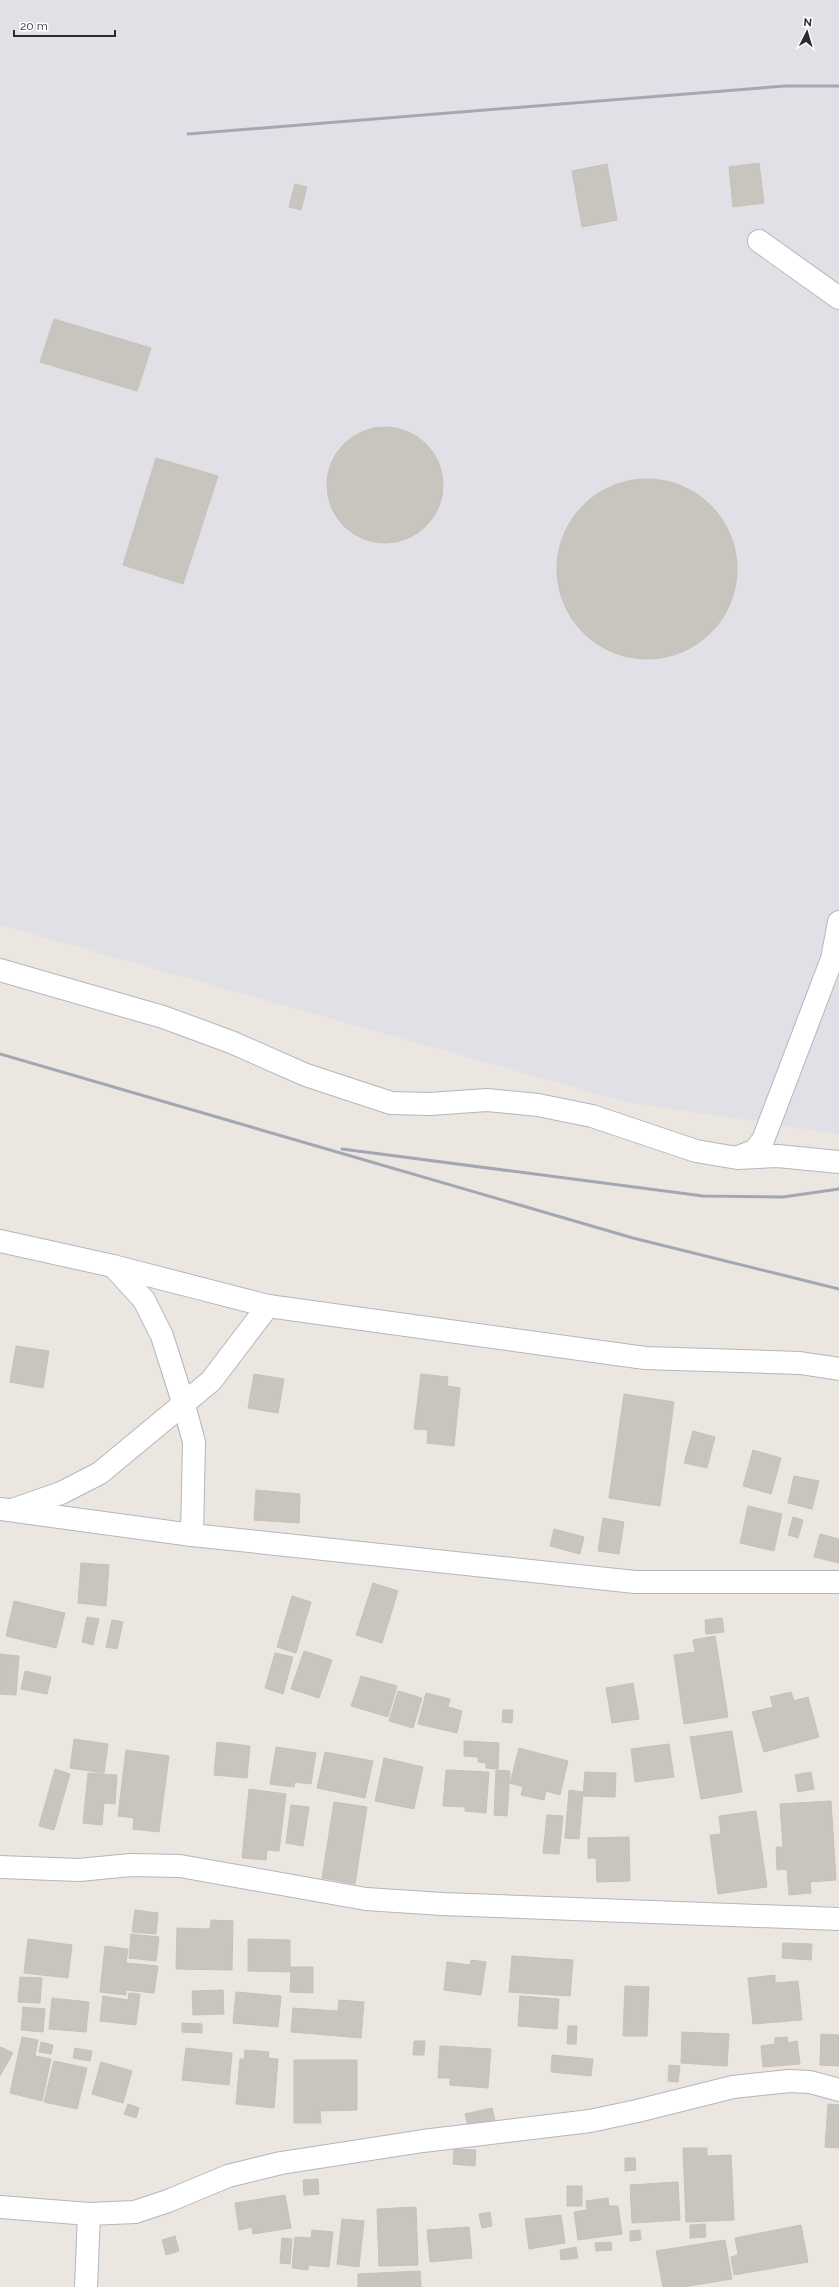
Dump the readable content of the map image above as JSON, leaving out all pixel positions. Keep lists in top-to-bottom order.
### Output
{
  "scale_bar": "20 m",
  "north": "top"
}
